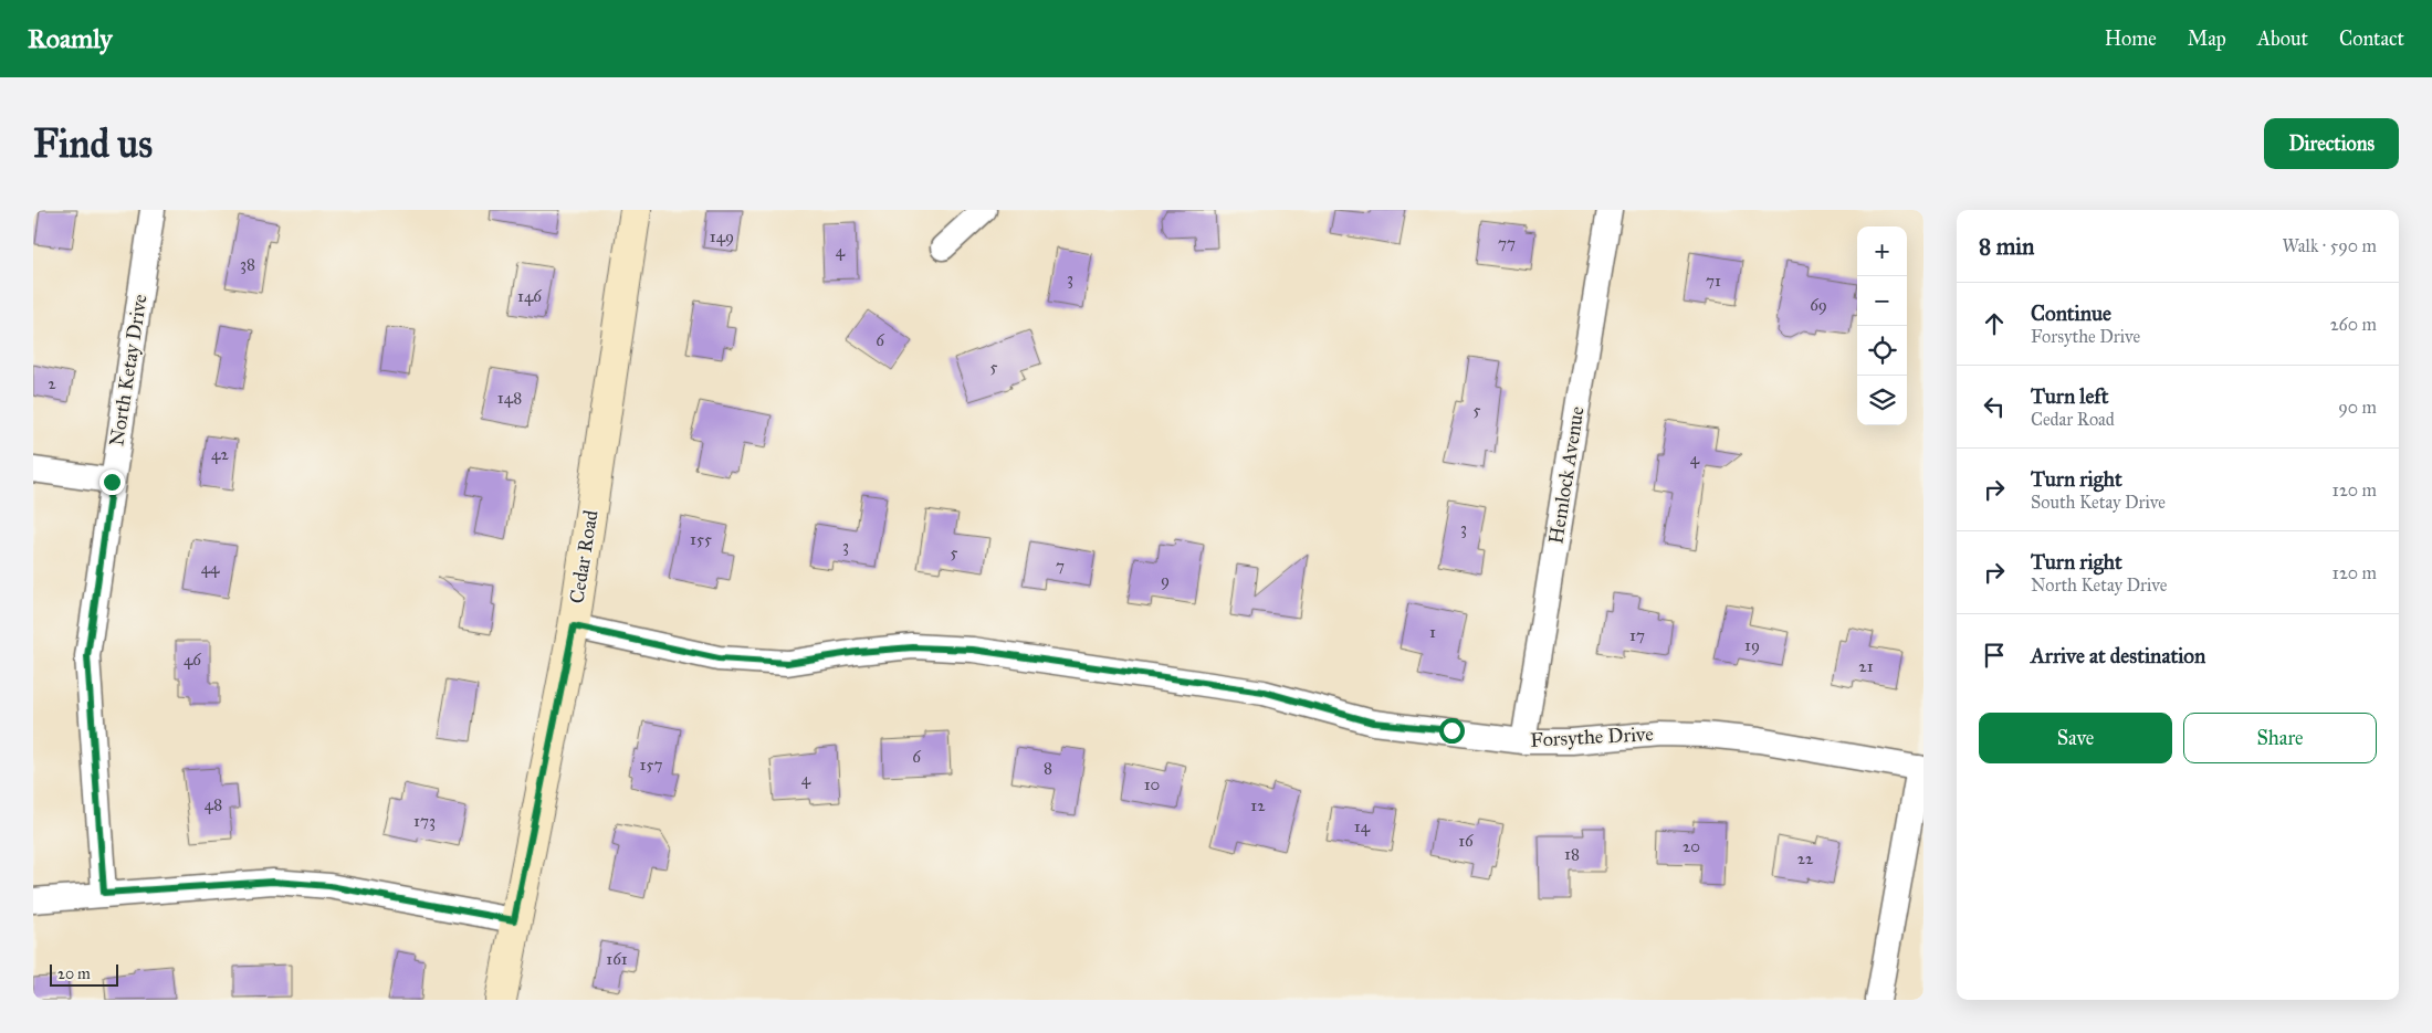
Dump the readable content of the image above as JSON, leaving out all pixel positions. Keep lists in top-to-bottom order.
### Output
{
  "streets": {
    "street": [
      "North Ketay Drive",
      "Hemlock Avenue",
      "Cedar Road",
      "Forsythe Drive"
    ]
  },
  "crossings": [
    ["Hemlock Avenue", "Forsythe Drive"],
    ["Cedar Road", "Forsythe Drive"]
  ],
  "house_numbers": [
    "149",
    "77",
    "4",
    "38",
    "3",
    "71",
    "146",
    "69",
    "6",
    "5",
    "2",
    "148",
    "5",
    "42",
    "4",
    "3",
    "155",
    "3",
    "5",
    "7",
    "44",
    "9",
    "1",
    "17",
    "19",
    "46",
    "21",
    "6",
    "157",
    "8",
    "4",
    "10",
    "48",
    "12",
    "173",
    "14",
    "16",
    "20",
    "18",
    "22",
    "161"
  ],
  "scale_bar": "20 m",
  "page": {
    "header": "Roamly",
    "nav": [
      "Home",
      "Map",
      "About",
      "Contact"
    ],
    "buttons": [
      "Directions",
      ["Save", "Share"]
    ],
    "title": "Find us",
    "heading": ["8 min", "Walk · 590 m"],
    "map_buttons": ["+", "−"],
    "list": [
      ["Continue", "Forsythe Drive", "260 m"],
      ["Turn left", "Cedar Road", "90 m"],
      ["Turn right", "South Ketay Drive", "120 m"],
      ["Turn right", "North Ketay Drive", "120 m"],
      "Arrive at destination"
    ],
    "scale": "20 m"
  }
}
